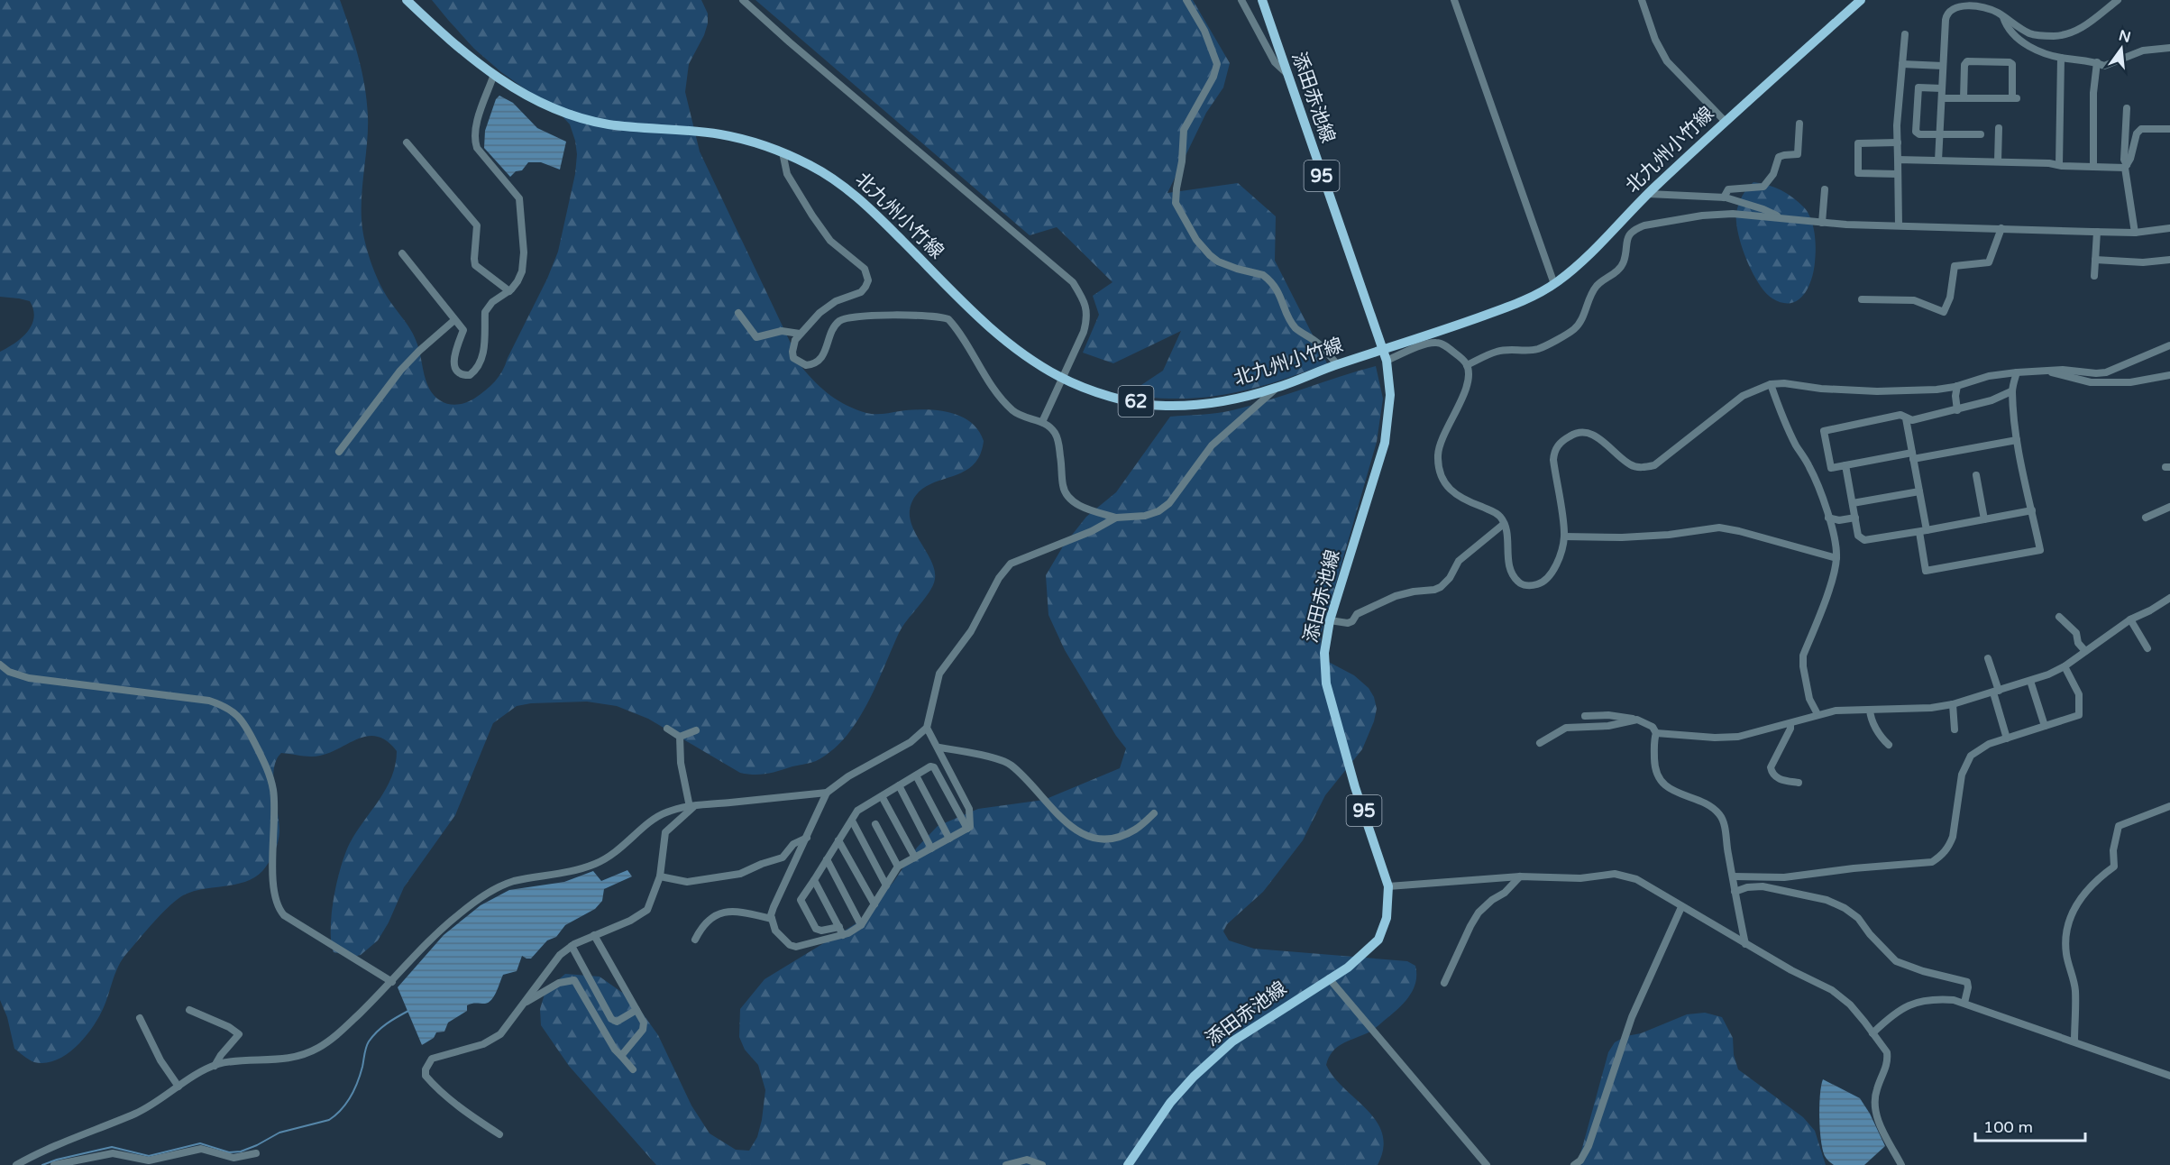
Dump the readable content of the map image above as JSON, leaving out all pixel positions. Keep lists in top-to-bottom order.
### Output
{
  "streets": {
    "main road": [
      "添田赤池線",
      "北九州小竹線",
      "95",
      "62"
    ]
  },
  "crossings": [
    ["添田赤池線", "北九州小竹線"]
  ],
  "scale_bar": "100 m",
  "north": "top"
}
